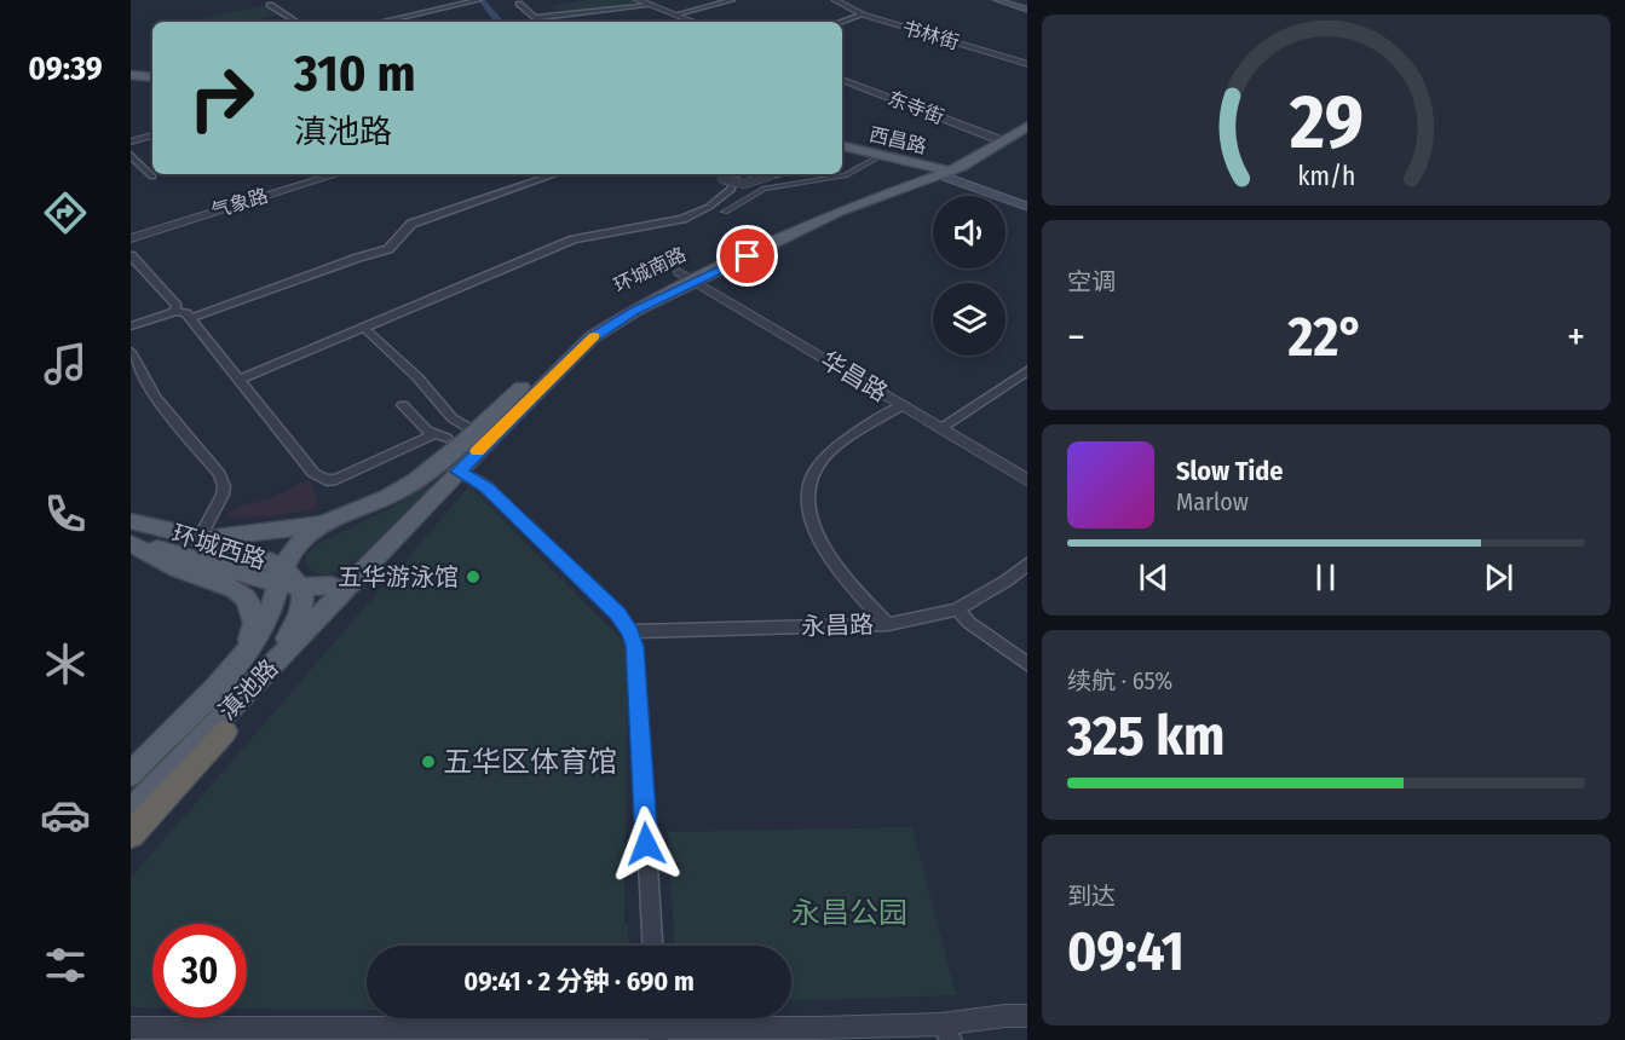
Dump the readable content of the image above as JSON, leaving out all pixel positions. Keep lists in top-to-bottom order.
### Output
{
  "streets": {
    "main road": [
      "西昌路",
      "环城南路",
      "环城西路",
      "滇池路"
    ],
    "street": [
      "书林街",
      "东寺街",
      "气象路",
      "华昌路",
      "永昌路"
    ]
  },
  "crossings": [
    ["东寺街", "环城南路"],
    ["西昌路", "环城南路"],
    ["环城南路", "华昌路"],
    ["环城南路", "滇池路"],
    ["环城西路", "滇池路"]
  ],
  "parks": ["永昌公园"],
  "places": ["五华游泳馆", "五华区体育馆"],
  "page": {
    "tabs": "09:39",
    "turn": ["310 m", "滇池路"],
    "tile": [
      "空调",
      ["续航 · 65%", "325 km"],
      ["到达", "09:41"]
    ],
    "heat": ["−", "22°", "+"],
    "song": ["Slow Tide", "Marlow"],
    "limit": "30",
    "trip": "09:41 · 2 分钟 · 690 m",
    "gauge": ["29", "km/h"]
  }
}
